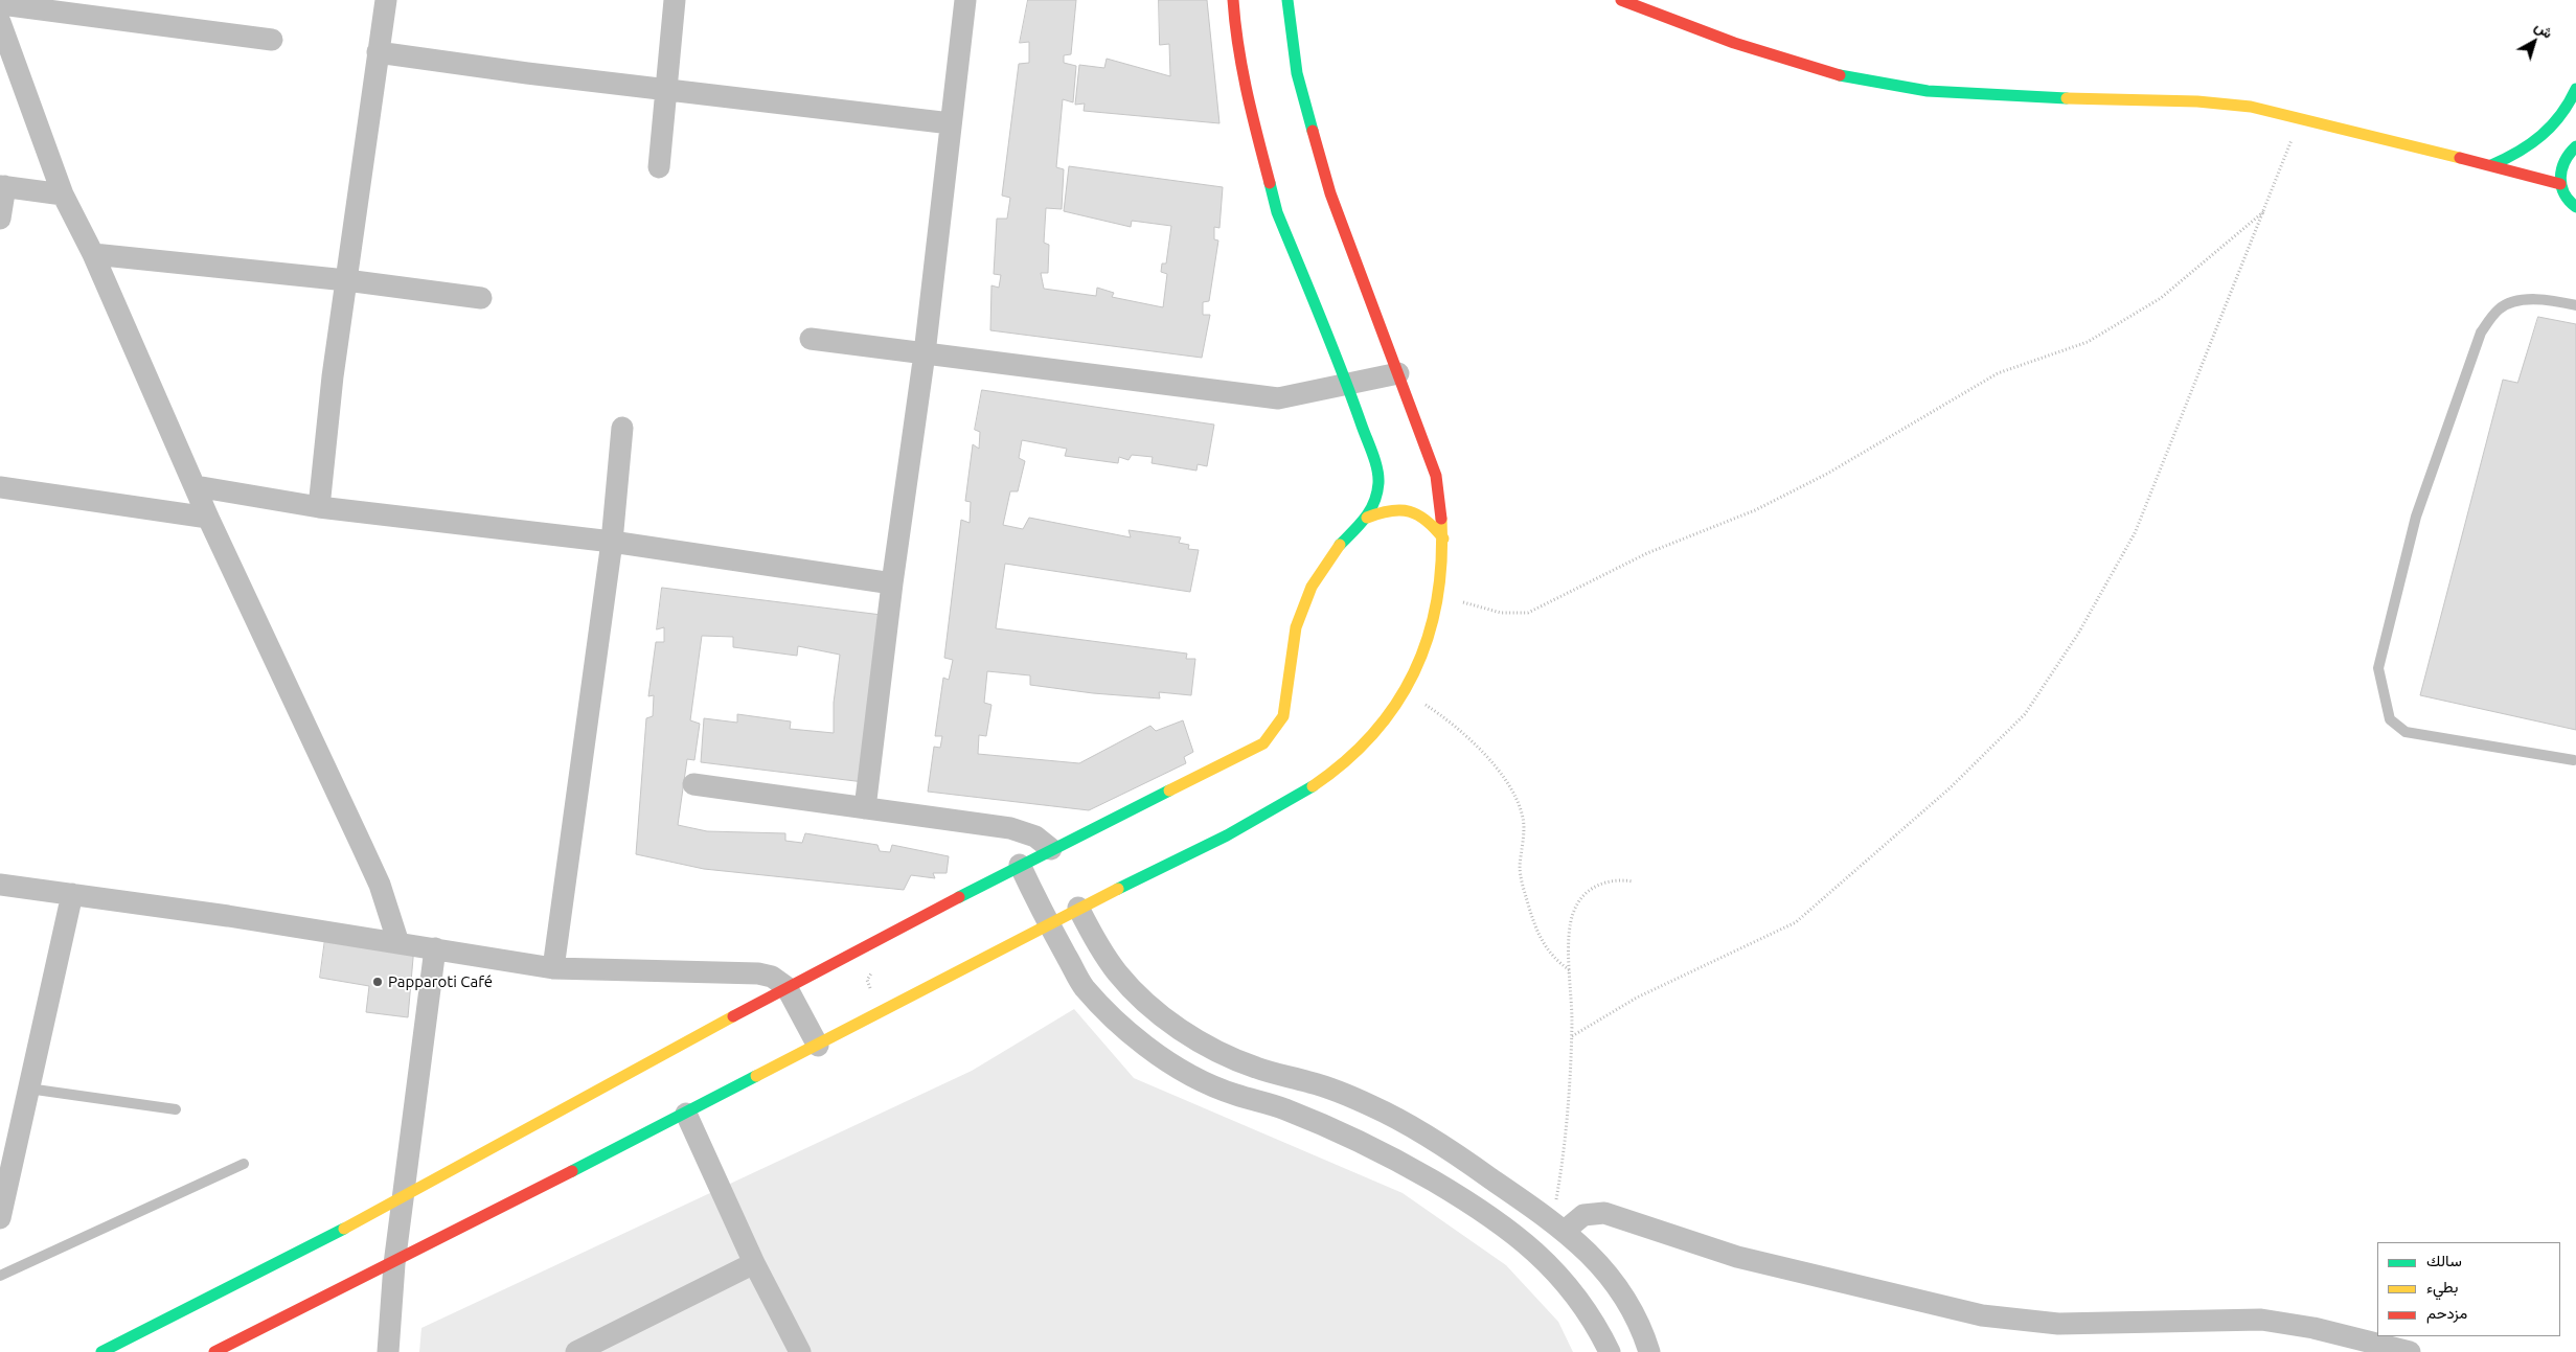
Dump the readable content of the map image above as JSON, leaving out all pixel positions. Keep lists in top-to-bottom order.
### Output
{
  "places": ["Papparoti Café"],
  "legend": ["سالك", "بطيء", "مزدحم"],
  "north": "top right"
}
